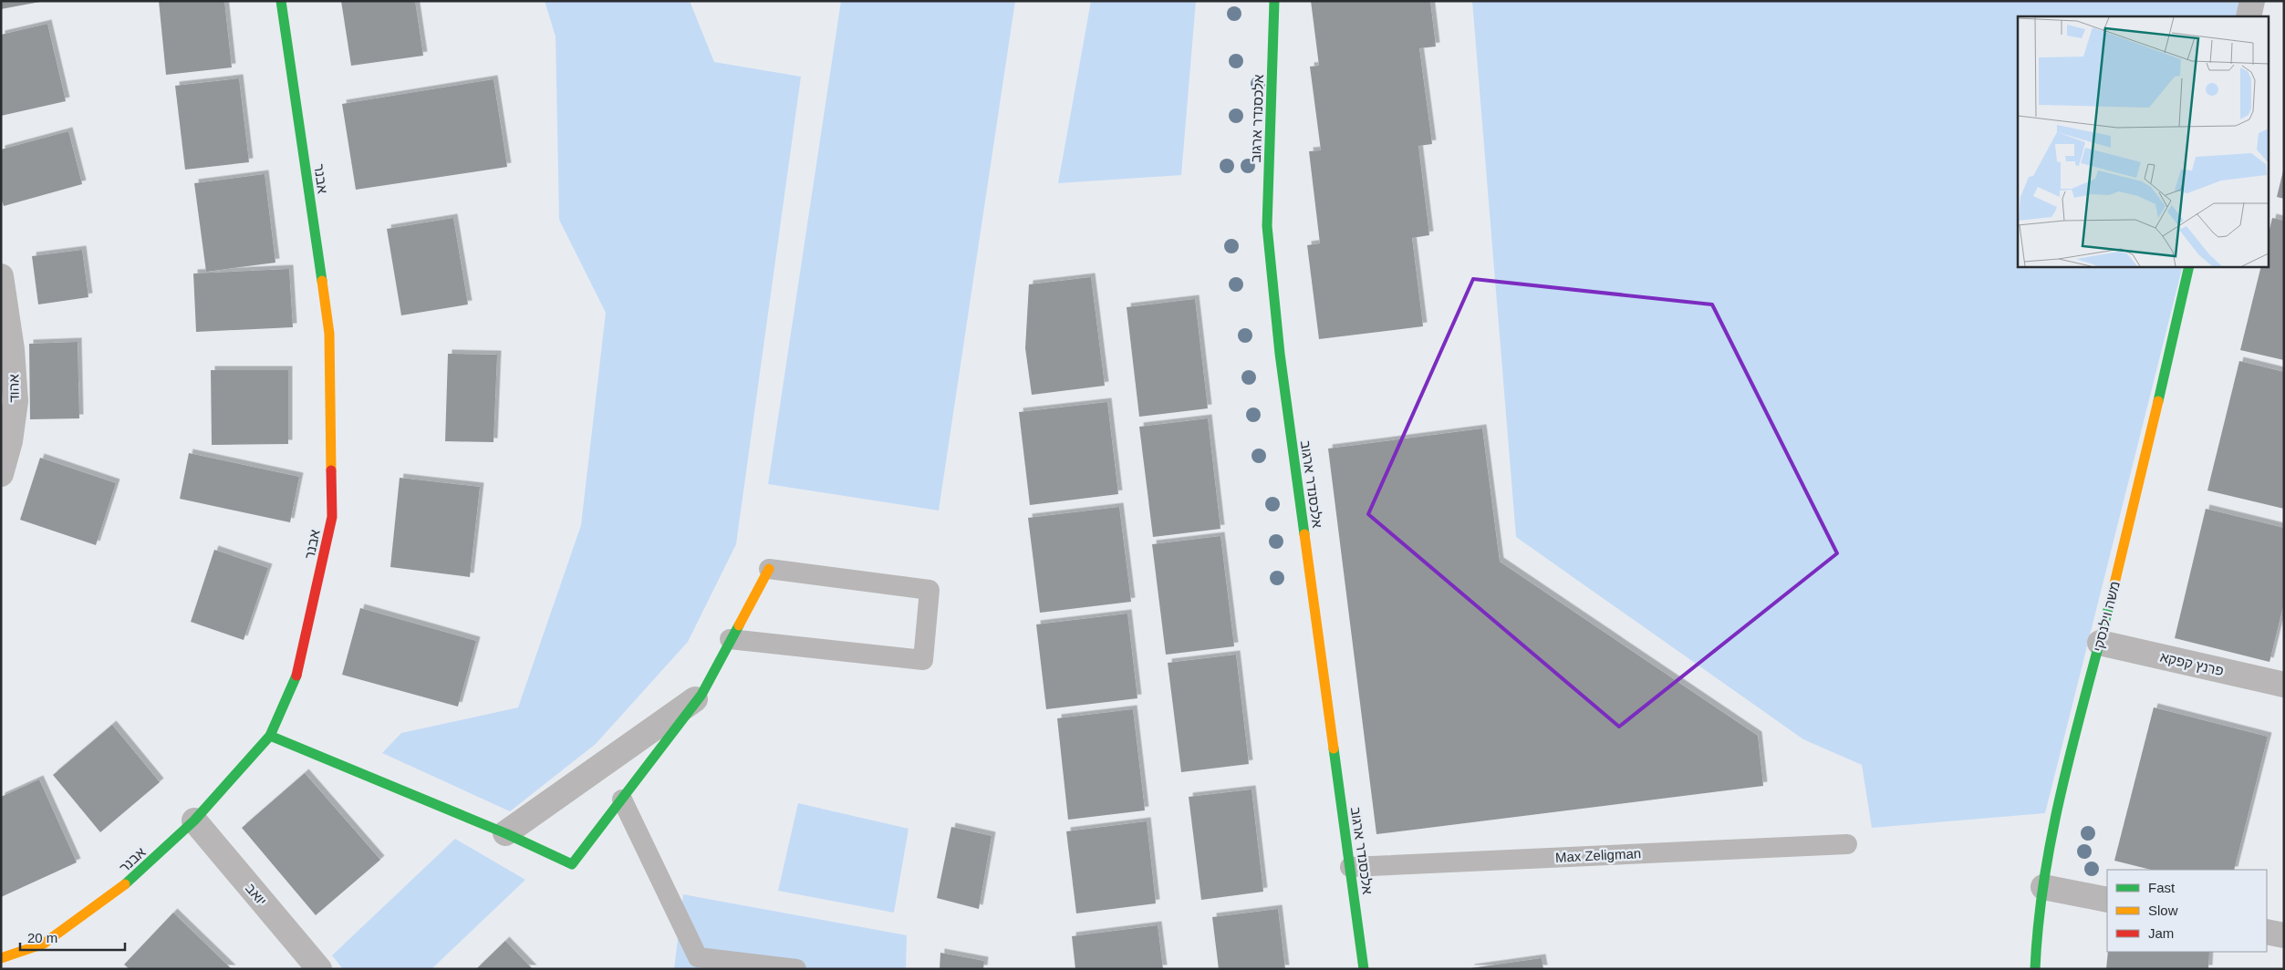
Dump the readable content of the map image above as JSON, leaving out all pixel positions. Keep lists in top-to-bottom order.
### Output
{
  "streets": {
    "street": [
      "אלכסנדר ארגוב",
      "אבנר",
      "אהוד",
      "משה וילנסקי",
      "פרנץ קפקא",
      "יואב"
    ],
    "lane": ["Max Zeligman"]
  },
  "crossings": [
    ["אלכסנדר ארגוב", "Max Zeligman"],
    ["אבנר", "יואב"],
    ["משה וילנסקי", "פרנץ קפקא"]
  ],
  "legend": ["Fast", "Slow", "Jam"],
  "scale_bar": "20 m"
}
